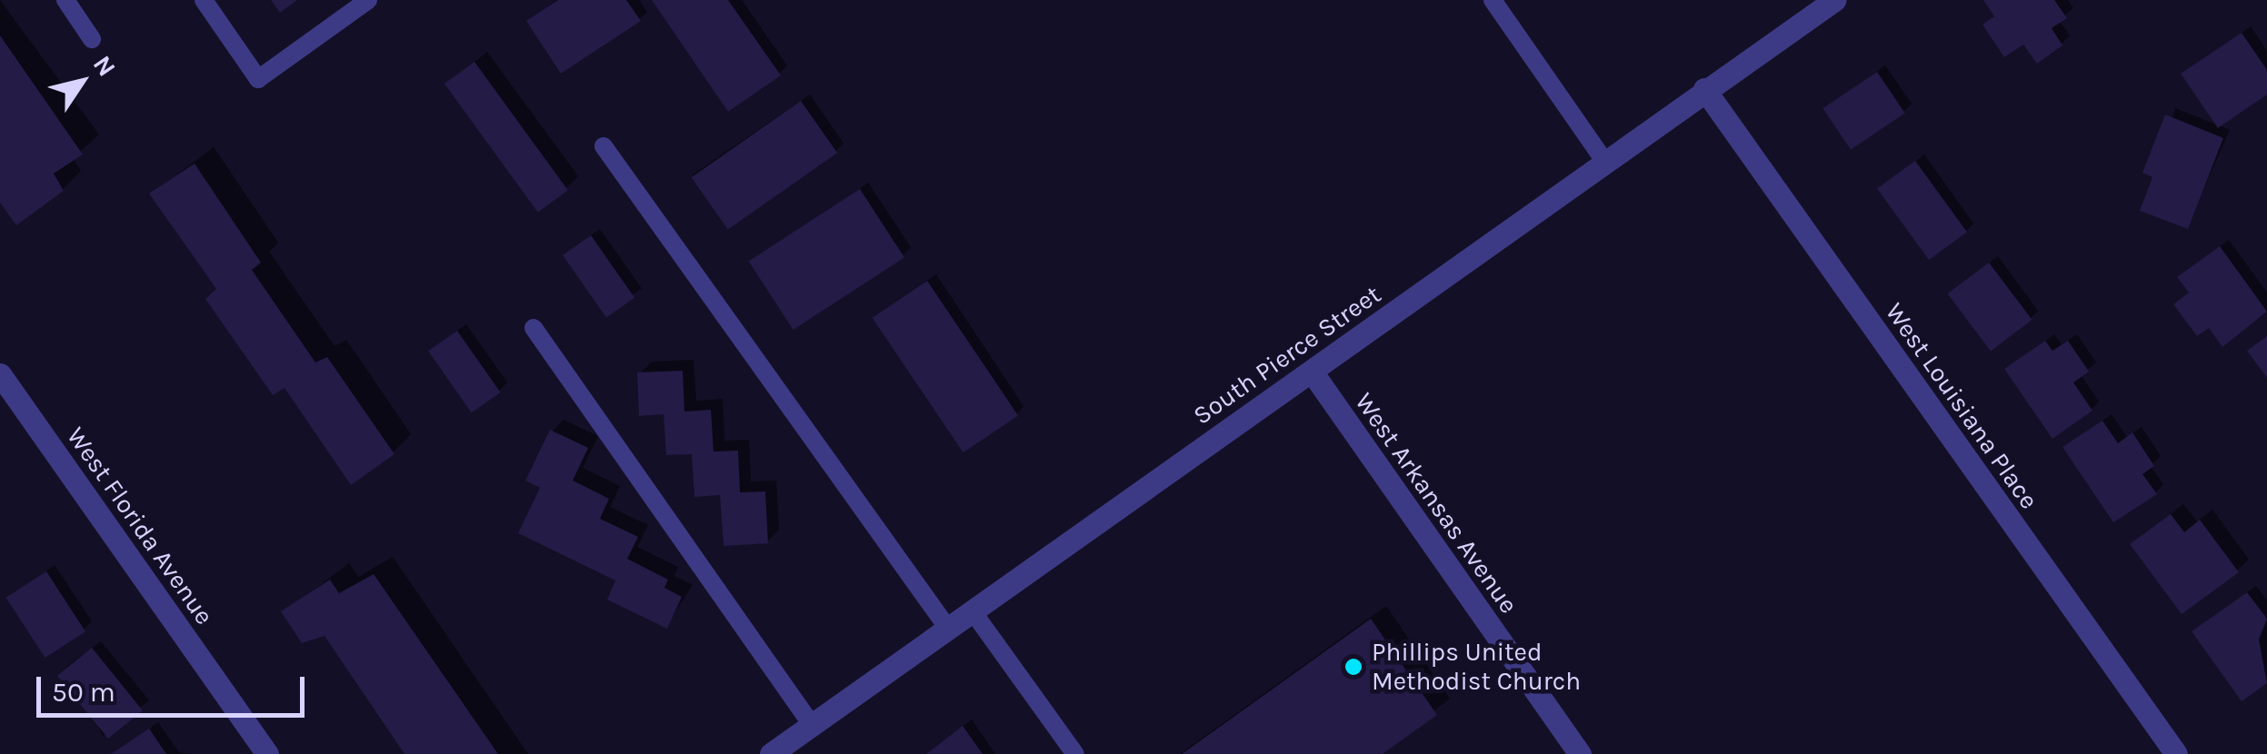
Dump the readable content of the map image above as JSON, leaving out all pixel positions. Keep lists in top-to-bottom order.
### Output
{
  "streets": {
    "street": [
      "South Pierce Street",
      "West Louisiana Place",
      "West Arkansas Avenue",
      "West Florida Avenue"
    ]
  },
  "crossings": [
    ["South Pierce Street", "West Louisiana Place"],
    ["South Pierce Street", "West Arkansas Avenue"]
  ],
  "places": ["Phillips United Methodist Church"],
  "scale_bar": "50 m",
  "north": "top right"
}
